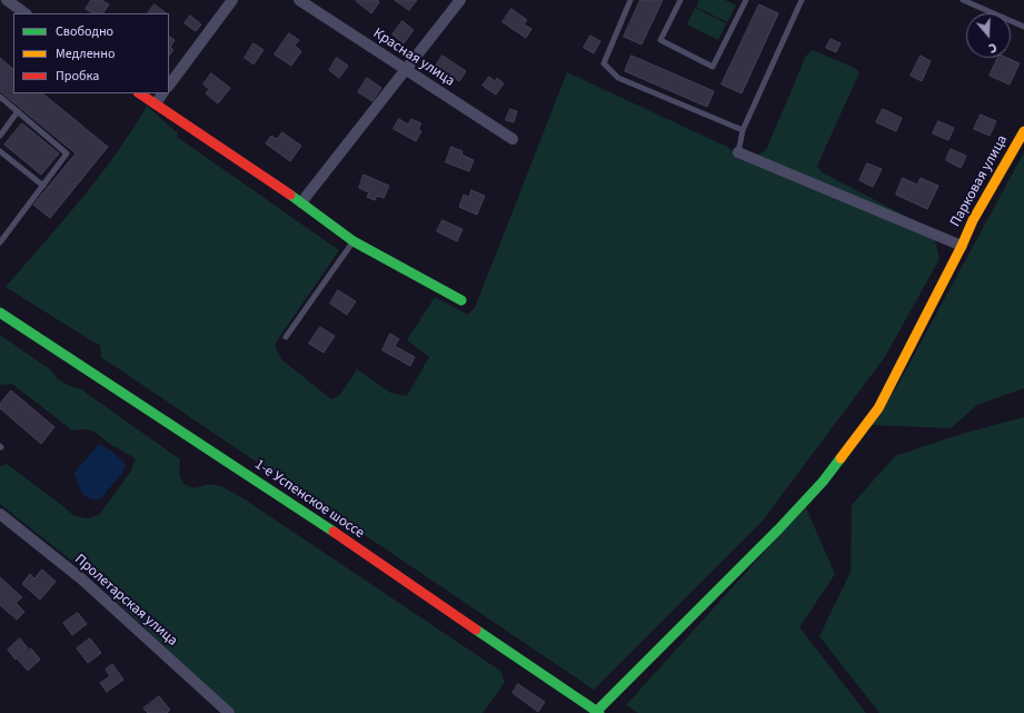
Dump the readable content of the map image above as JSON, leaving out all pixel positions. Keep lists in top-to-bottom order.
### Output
{
  "streets": {
    "street": [
      "Красная улица",
      "Парковая улица",
      "1-е Успенское шоссе",
      "Пролетарская улица"
    ]
  },
  "crossings": [
    ["Парковая улица", "1-е Успенское шоссе"]
  ],
  "legend": ["Свободно", "Медленно", "Пробка"],
  "north": "bottom"
}
